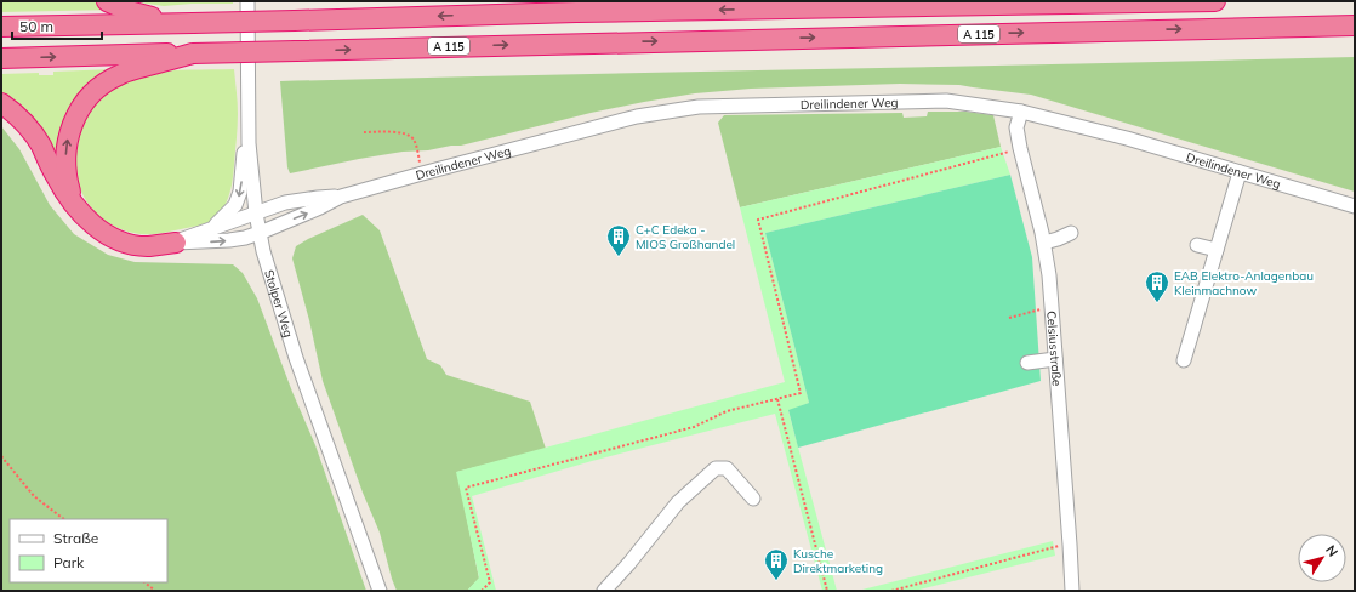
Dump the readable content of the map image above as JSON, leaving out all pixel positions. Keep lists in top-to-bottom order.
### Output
{
  "streets": {
    "highway": ["A 115"],
    "street": ["Dreilindener Weg", "Stolper Weg", "Celsiusstraße"]
  },
  "crossings": [
    ["Dreilindener Weg", "Stolper Weg"],
    ["Dreilindener Weg", "Celsiusstraße"]
  ],
  "places": {
    "building": ["C+C Edeka - MIOS Großhandel", "EAB Elektro-Anlagenbau Kleinmachnow", "Kusche Direktmarketing"]
  },
  "legend": ["Straße", "Park"],
  "scale_bar": "50 m",
  "north": "top right"
}
